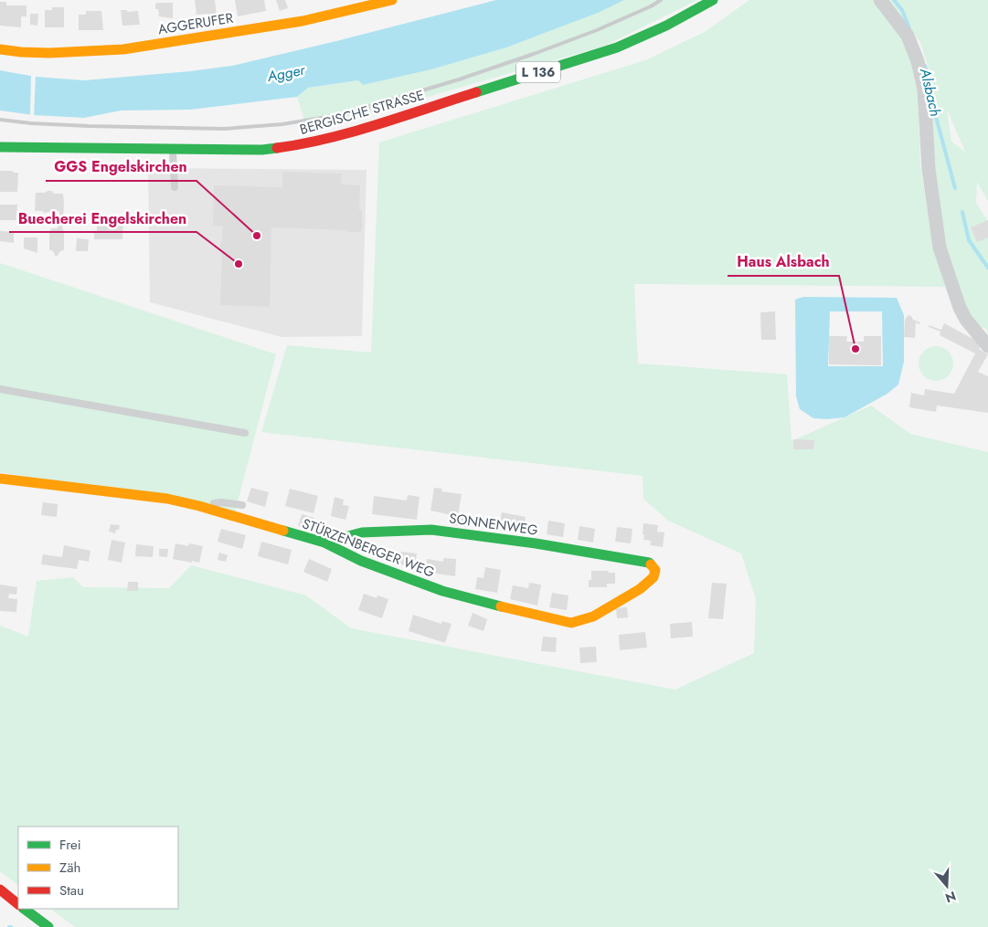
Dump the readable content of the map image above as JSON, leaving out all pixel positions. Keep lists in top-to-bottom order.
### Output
{
  "streets": {
    "street": [
      "AGGERUFER",
      "L 136",
      "BERGISCHE STRASSE",
      "SONNENWEG",
      "STÜRZENBERGER WEG"
    ]
  },
  "crossings": [
    ["SONNENWEG", "STÜRZENBERGER WEG"]
  ],
  "water": ["Agger", "Alsbach"],
  "places": ["GGS Engelskirchen", "Buecherei Engelskirchen", "Haus Alsbach"],
  "legend": ["Frei", "Zäh", "Stau"],
  "north": "bottom"
}
